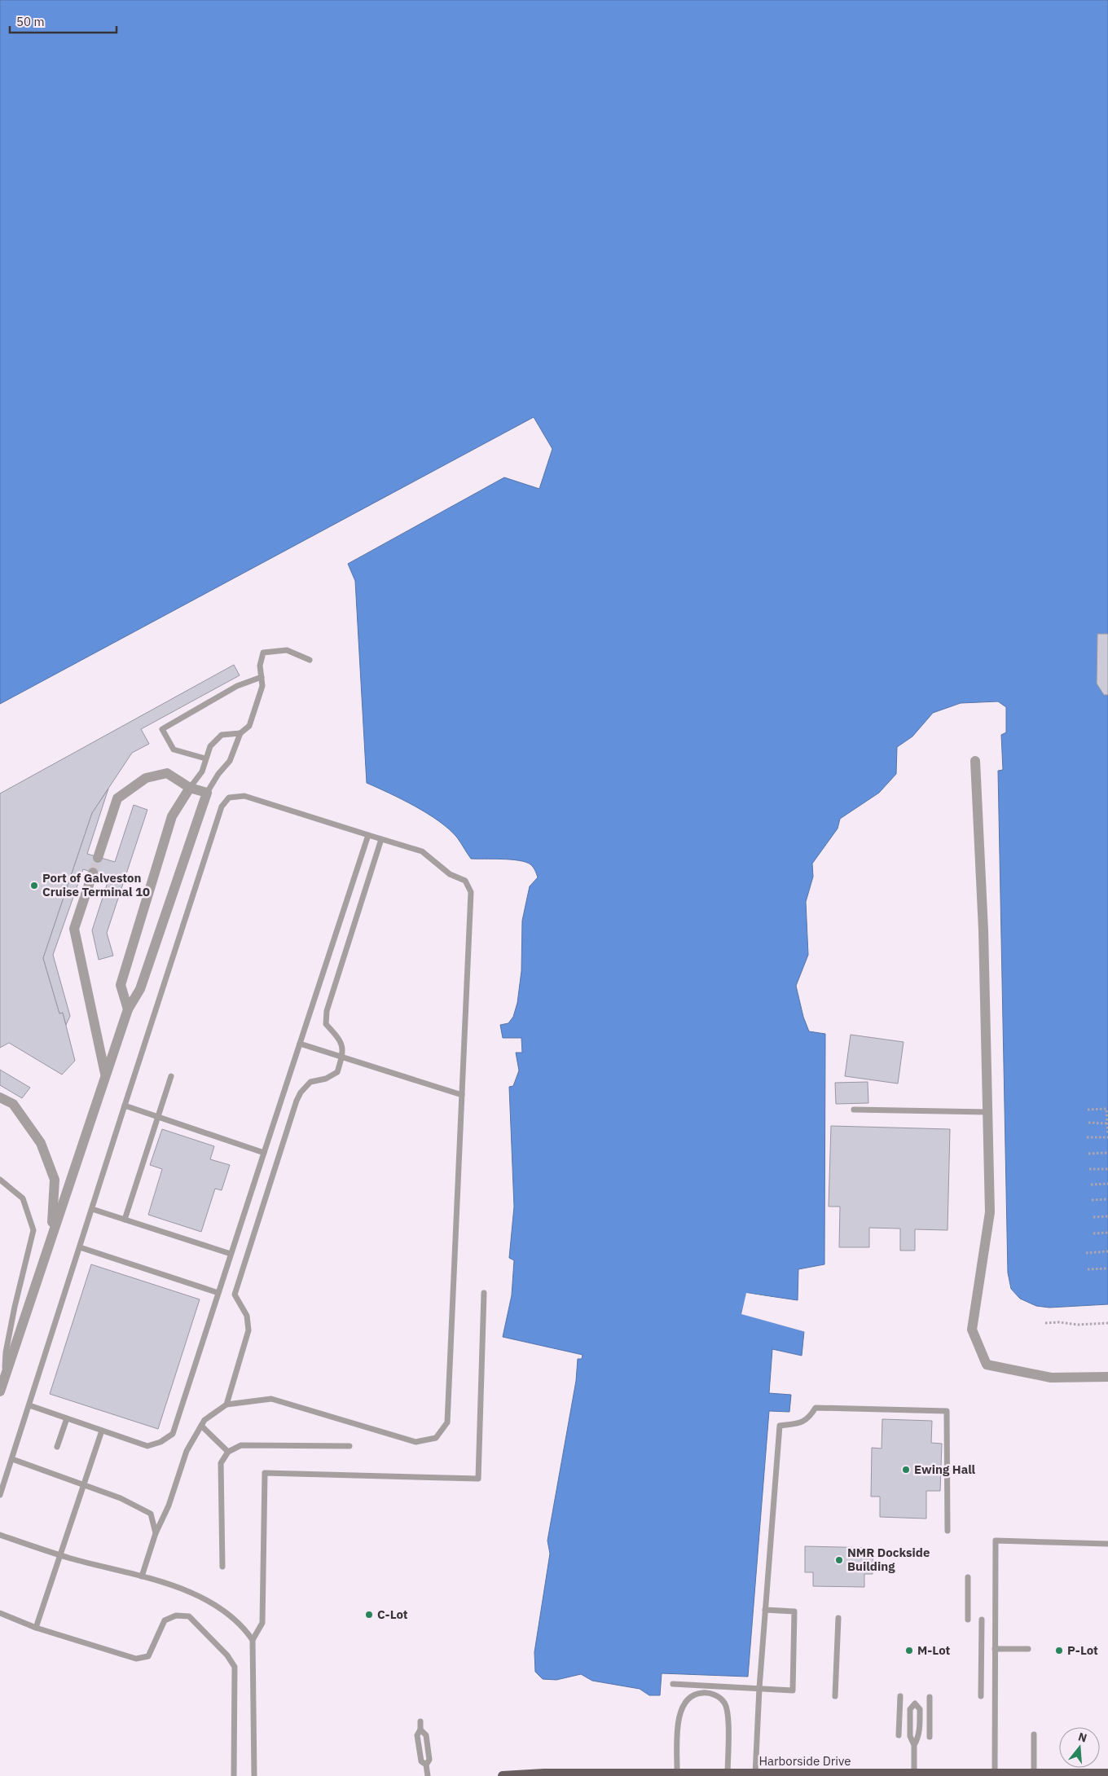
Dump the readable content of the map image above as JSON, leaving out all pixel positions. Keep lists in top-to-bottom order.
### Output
{
  "streets": {
    "main road": ["Harborside Drive"]
  },
  "places": [
    "Port of Galveston Cruise Terminal 10",
    "Ewing Hall",
    "NMR Dockside Building",
    "C-Lot",
    "M-Lot",
    "P-Lot"
  ],
  "scale_bar": "50 m",
  "north": "top"
}
